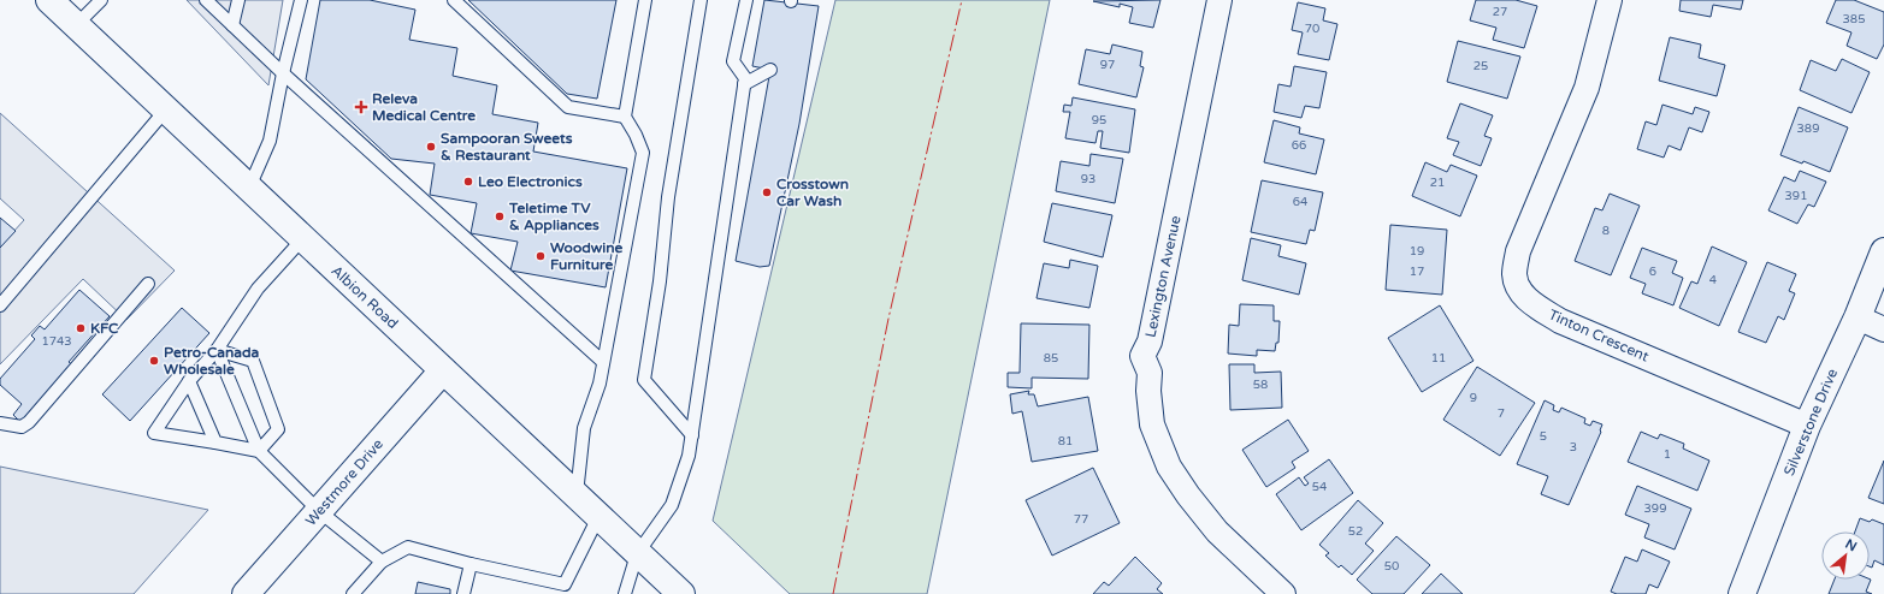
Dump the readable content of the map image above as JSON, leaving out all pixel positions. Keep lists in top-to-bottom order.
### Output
{
  "streets": {
    "main road": ["Albion Road", "Silverstone Drive", "Westmore Drive"],
    "street": ["Lexington Avenue", "Tinton Crescent"]
  },
  "crossings": [
    ["Albion Road", "Westmore Drive"],
    ["Tinton Crescent", "Silverstone Drive"]
  ],
  "places": {
    "health": ["Releva Medical Centre"],
    "other": [
      "Sampooran Sweets & Restaurant",
      "Leo Electronics",
      "Crosstown Car Wash",
      "Teletime TV & Appliances",
      "Woodwine Furniture",
      "KFC",
      "Petro-Canada Wholesale"
    ]
  },
  "house_numbers": [
    "27",
    "385",
    "70",
    "97",
    "25",
    "95",
    "389",
    "66",
    "93",
    "21",
    "391",
    "64",
    "8",
    "19",
    "17",
    "6",
    "4",
    "1743",
    "85",
    "11",
    "58",
    "9",
    "7",
    "5",
    "81",
    "3",
    "1",
    "54",
    "399",
    "77",
    "52",
    "50"
  ],
  "north": "top right"
}
